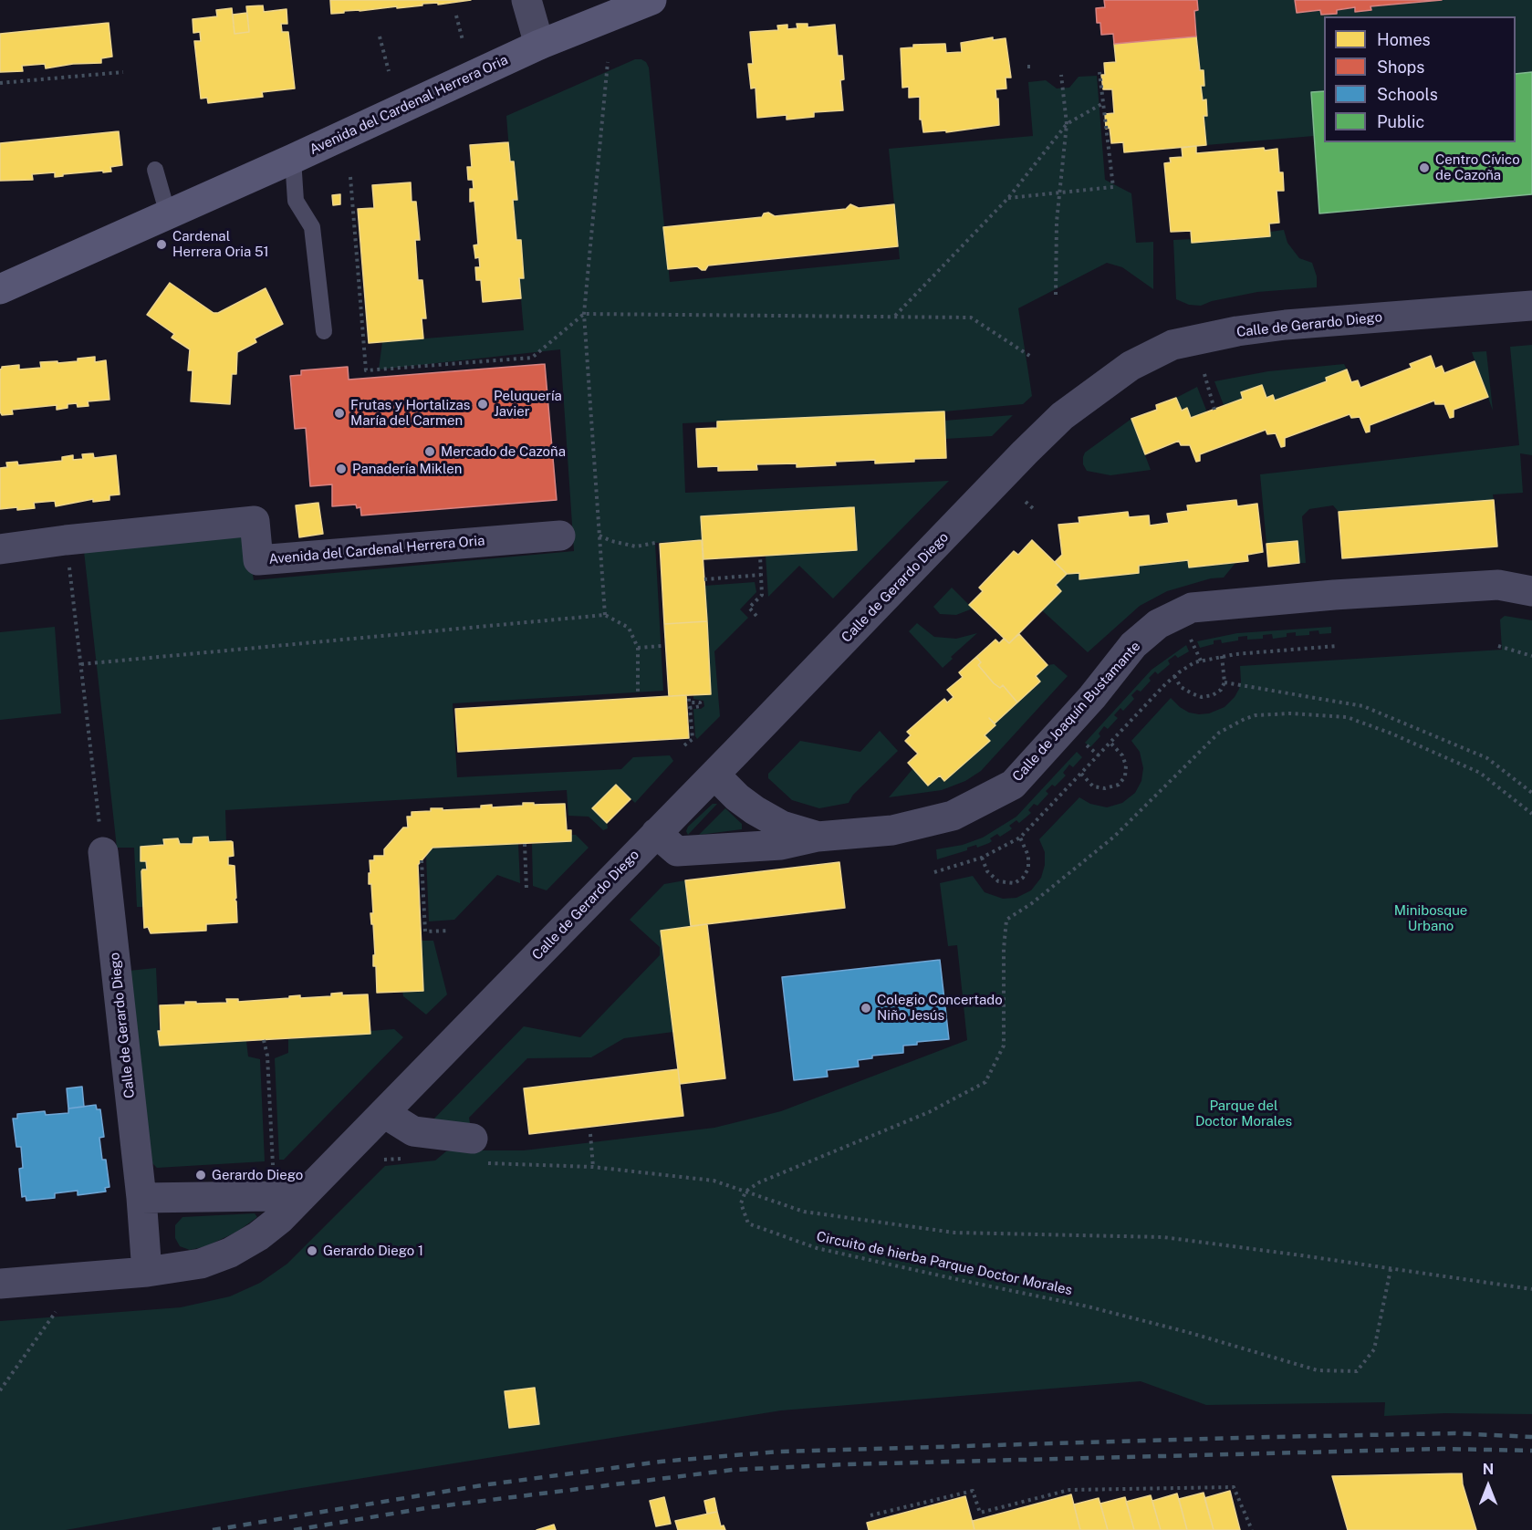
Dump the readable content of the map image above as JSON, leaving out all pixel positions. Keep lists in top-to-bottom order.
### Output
{
  "streets": {
    "main road": ["Avenida del Cardenal Herrera Oria"],
    "street": ["Calle de Gerardo Diego", "Calle de Joaquín Bustamante"],
    "path": ["Circuito de hierba Parque Doctor Morales"]
  },
  "crossings": [
    ["Calle de Gerardo Diego", "Calle de Joaquín Bustamante"]
  ],
  "parks": ["Minibosque Urbano", "Parque del Doctor Morales"],
  "places": [
    "Centro Cívico de Cazoña",
    "Cardenal Herrera Oria 51",
    "Peluquería Javier",
    "Frutas y Hortalizas María del Carmen",
    "Mercado de Cazoña",
    "Panadería Miklen",
    "Colegio Concertado Niño Jesús",
    "Gerardo Diego",
    "Gerardo Diego 1"
  ],
  "legend": [
    "Homes",
    "Shops",
    "Schools",
    "Public"
  ],
  "north": "top"
}
